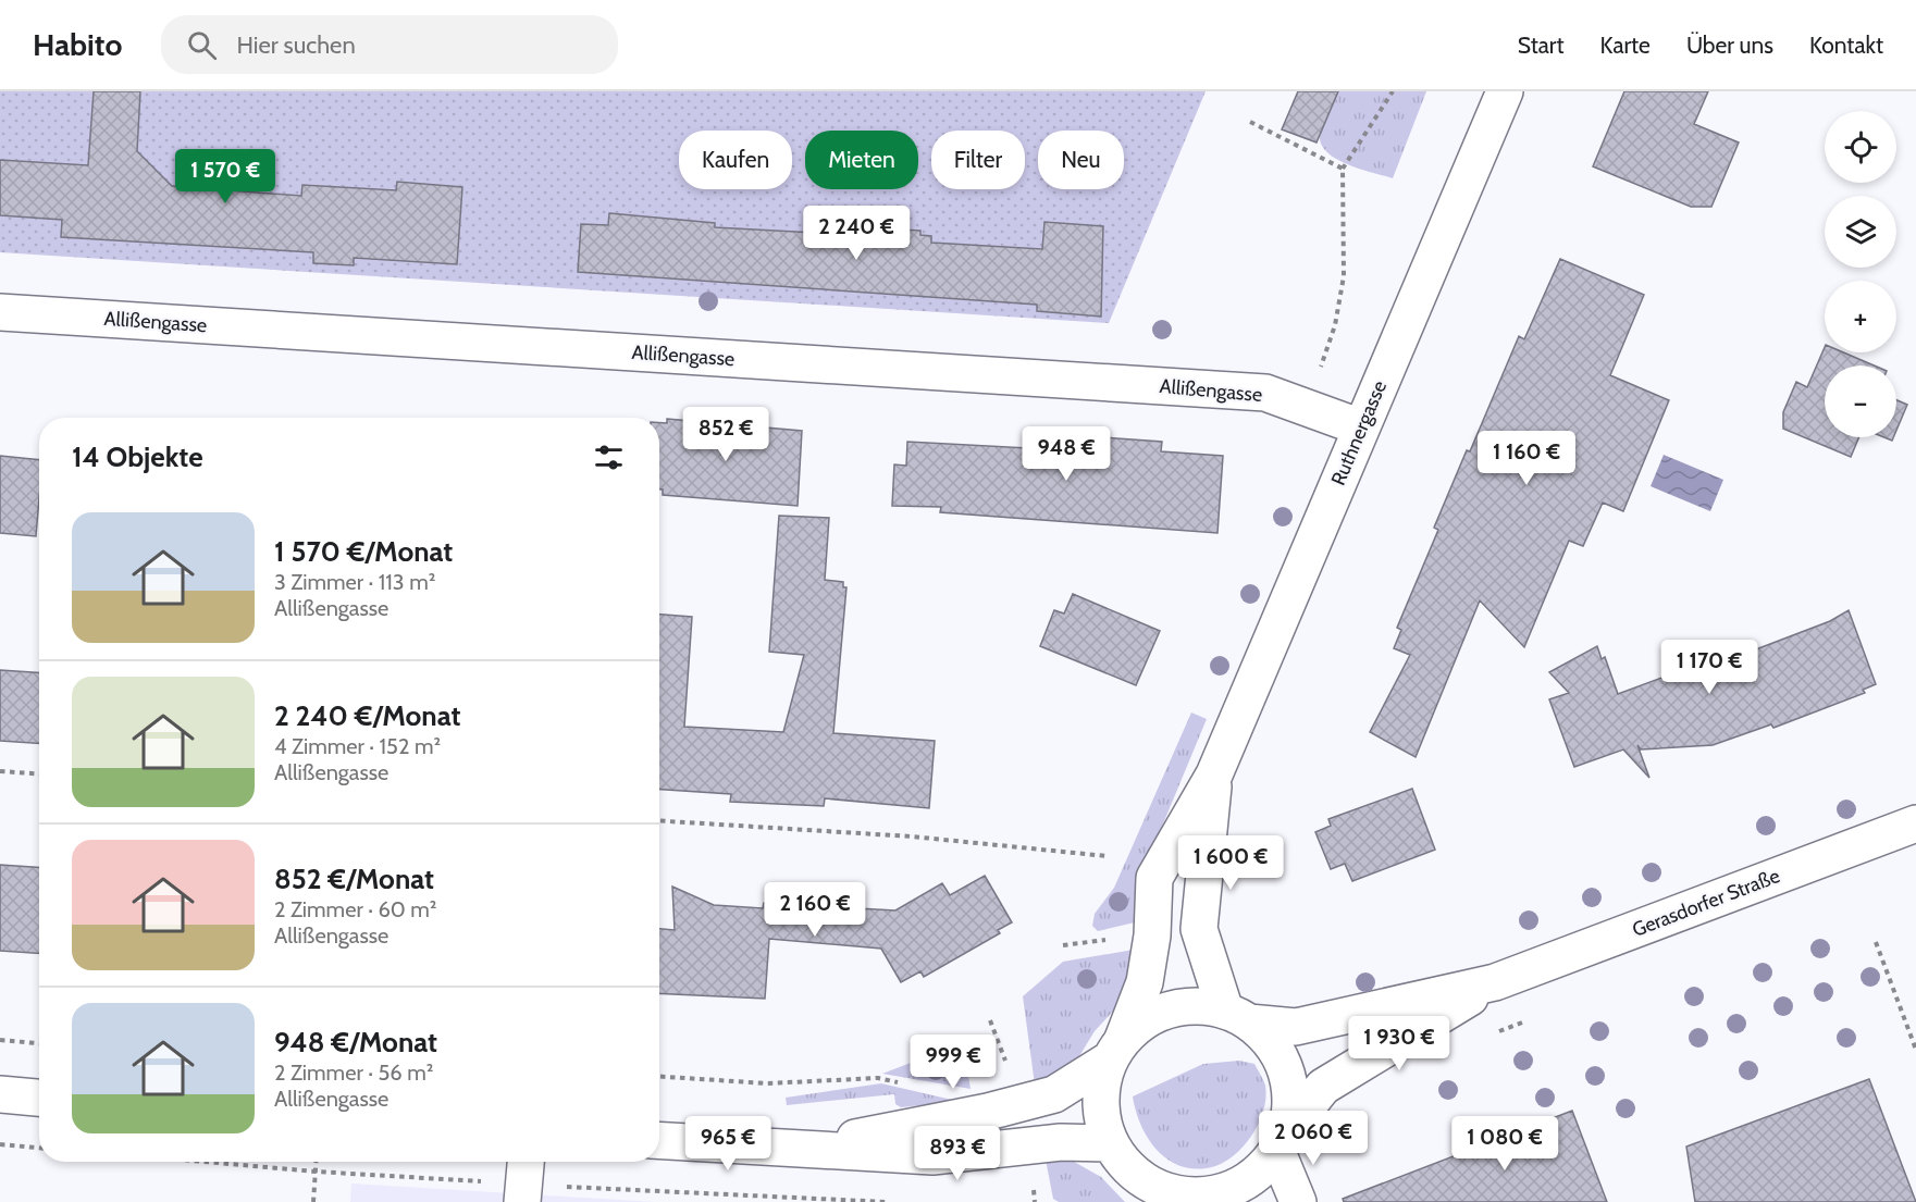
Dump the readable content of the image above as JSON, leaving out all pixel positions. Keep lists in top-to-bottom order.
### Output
{
  "streets": {
    "street": ["Allißengasse", "Ruthnergasse", "Gerasdorfer Straße"]
  },
  "crossings": [
    ["Allißengasse", "Ruthnergasse"],
    ["Ruthnergasse", "Gerasdorfer Straße"]
  ],
  "page": {
    "header": "Habito",
    "search": "Hier suchen",
    "nav": [
      "Start",
      "Karte",
      "Über uns",
      "Kontakt"
    ],
    "map_buttons": ["+", "−"],
    "chip": [
      "Kaufen",
      "Mieten",
      "Filter",
      "Neu"
    ],
    "price": [
      "1 570 €",
      "2 240 €",
      "852 €",
      "948 €",
      "1 160 €",
      "1 170 €",
      "1 600 €",
      "2 160 €",
      "1 930 €",
      "999 €",
      "2 060 €",
      "965 €",
      "1 080 €",
      "893 €"
    ],
    "heading": "14 Objekte",
    "list": [
      {
        "name": "1 570 €/Monat",
        "note": "3 Zimmer · 113 m² · Allißengasse"
      },
      {
        "name": "2 240 €/Monat",
        "note": "4 Zimmer · 152 m² · Allißengasse"
      },
      {
        "name": "852 €/Monat",
        "note": "2 Zimmer · 60 m² · Allißengasse"
      },
      {
        "name": "948 €/Monat",
        "note": "2 Zimmer · 56 m² · Allißengasse"
      }
    ]
  }
}
